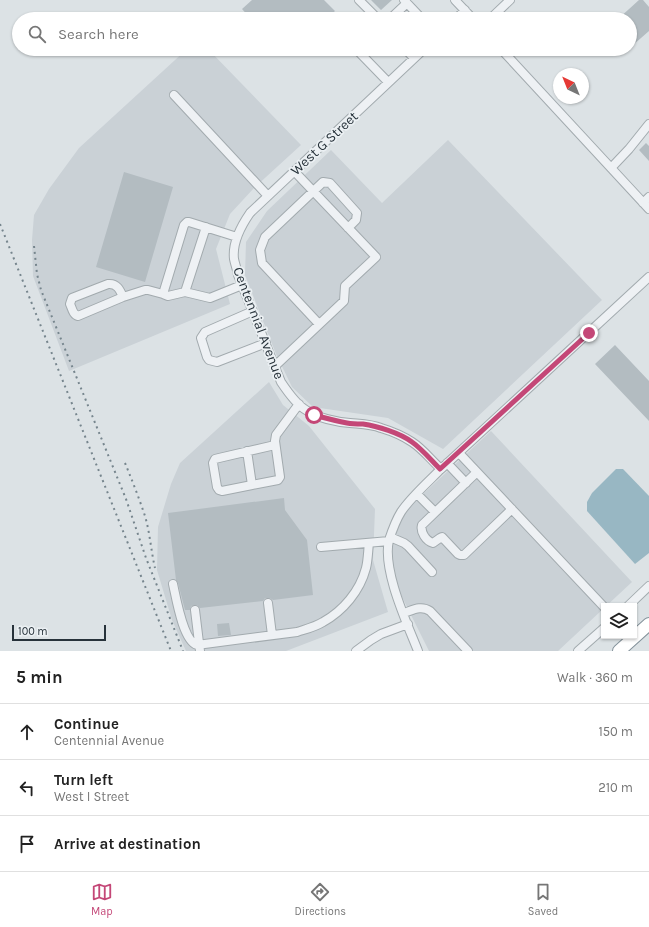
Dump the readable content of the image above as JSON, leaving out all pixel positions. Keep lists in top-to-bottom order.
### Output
{
  "streets": {
    "street": ["West G Street", "Centennial Avenue"]
  },
  "crossings": [
    ["West G Street", "Centennial Avenue"]
  ],
  "scale_bar": "100 m",
  "north": "top left",
  "page": {
    "search": "Search here",
    "scale": "100 m",
    "heading": ["5 min", "Walk · 360 m"],
    "list": [
      ["Continue", "Centennial Avenue", "150 m"],
      ["Turn left", "West I Street", "210 m"],
      "Arrive at destination"
    ],
    "nav": ["Map", "Directions", "Saved"]
  }
}
